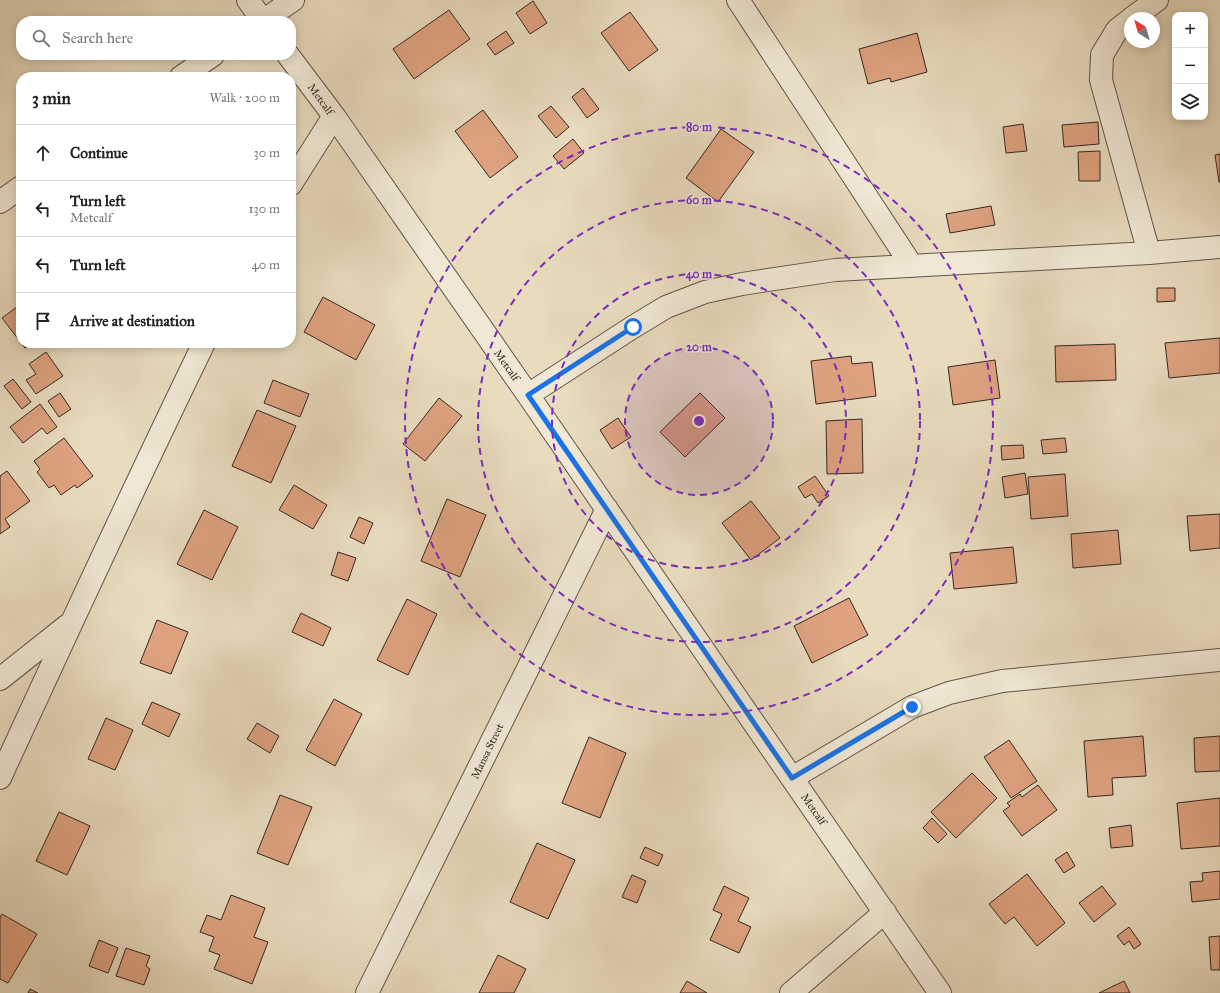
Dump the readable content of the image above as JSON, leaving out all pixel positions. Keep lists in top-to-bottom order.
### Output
{
  "streets": {
    "street": ["Metcalf", "Mansa Street"]
  },
  "crossings": [
    ["Metcalf", "Mansa Street"]
  ],
  "north": "top left",
  "page": {
    "map_buttons": ["+", "−"],
    "search": "Search here",
    "heading": ["3 min", "Walk · 200 m"],
    "list": [
      ["Continue", "30 m"],
      ["Turn left", "Metcalf", "130 m"],
      ["Turn left", "40 m"],
      "Arrive at destination"
    ]
  },
  "rings": [
    "80 m",
    "60 m",
    "40 m",
    "20 m"
  ]
}
